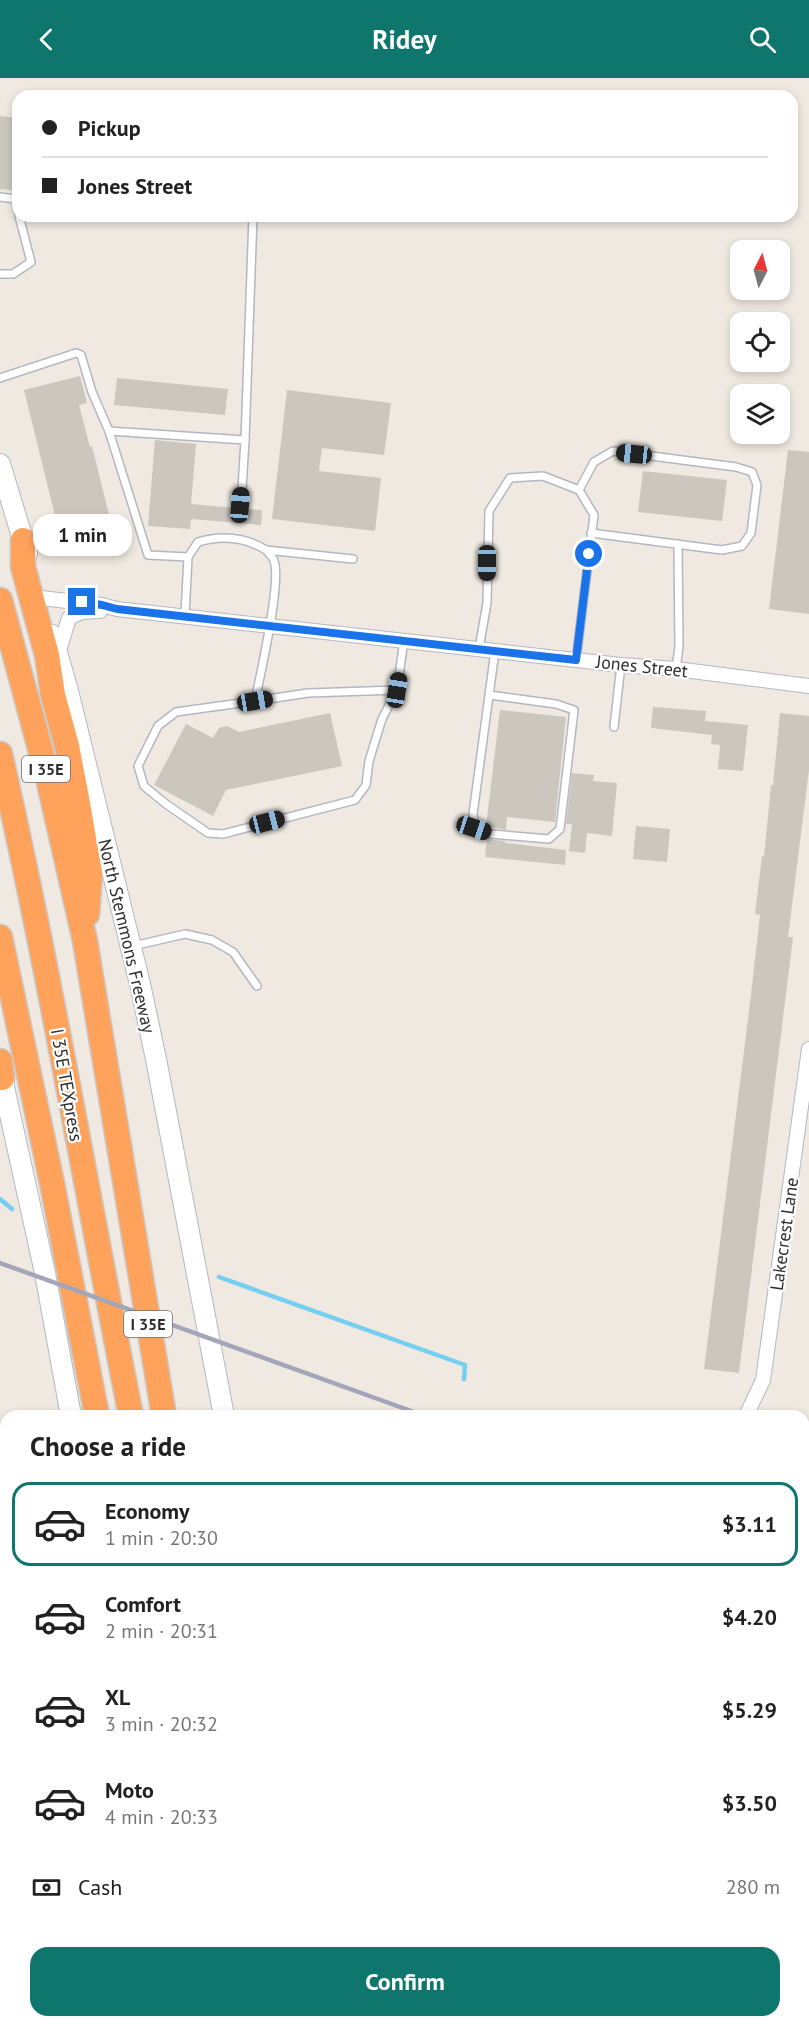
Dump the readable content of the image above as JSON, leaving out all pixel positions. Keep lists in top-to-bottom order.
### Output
{
  "streets": {
    "highway": ["I 35E", "I 35E TEXpress"],
    "main road": ["North Stemmons Freeway"],
    "street": ["Jones Street", "Lakecrest Lane"]
  },
  "crossings": [
    ["Jones Street", "North Stemmons Freeway"]
  ],
  "north": "top",
  "page": {
    "header": "Ridey",
    "banner": ["Pickup", "Jones Street"],
    "bubble": "1 min",
    "heading": "Choose a ride",
    "list": [
      {
        "name": "Economy",
        "note": "1 min · 20:30",
        "value": "$3.11"
      },
      {
        "name": "Comfort",
        "note": "2 min · 20:31",
        "value": "$4.20"
      },
      {
        "name": "XL",
        "note": "3 min · 20:32",
        "value": "$5.29"
      },
      {
        "name": "Moto",
        "note": "4 min · 20:33",
        "value": "$3.50"
      }
    ],
    "pay": ["Cash", "280 m"],
    "buttons": "Confirm"
  }
}
